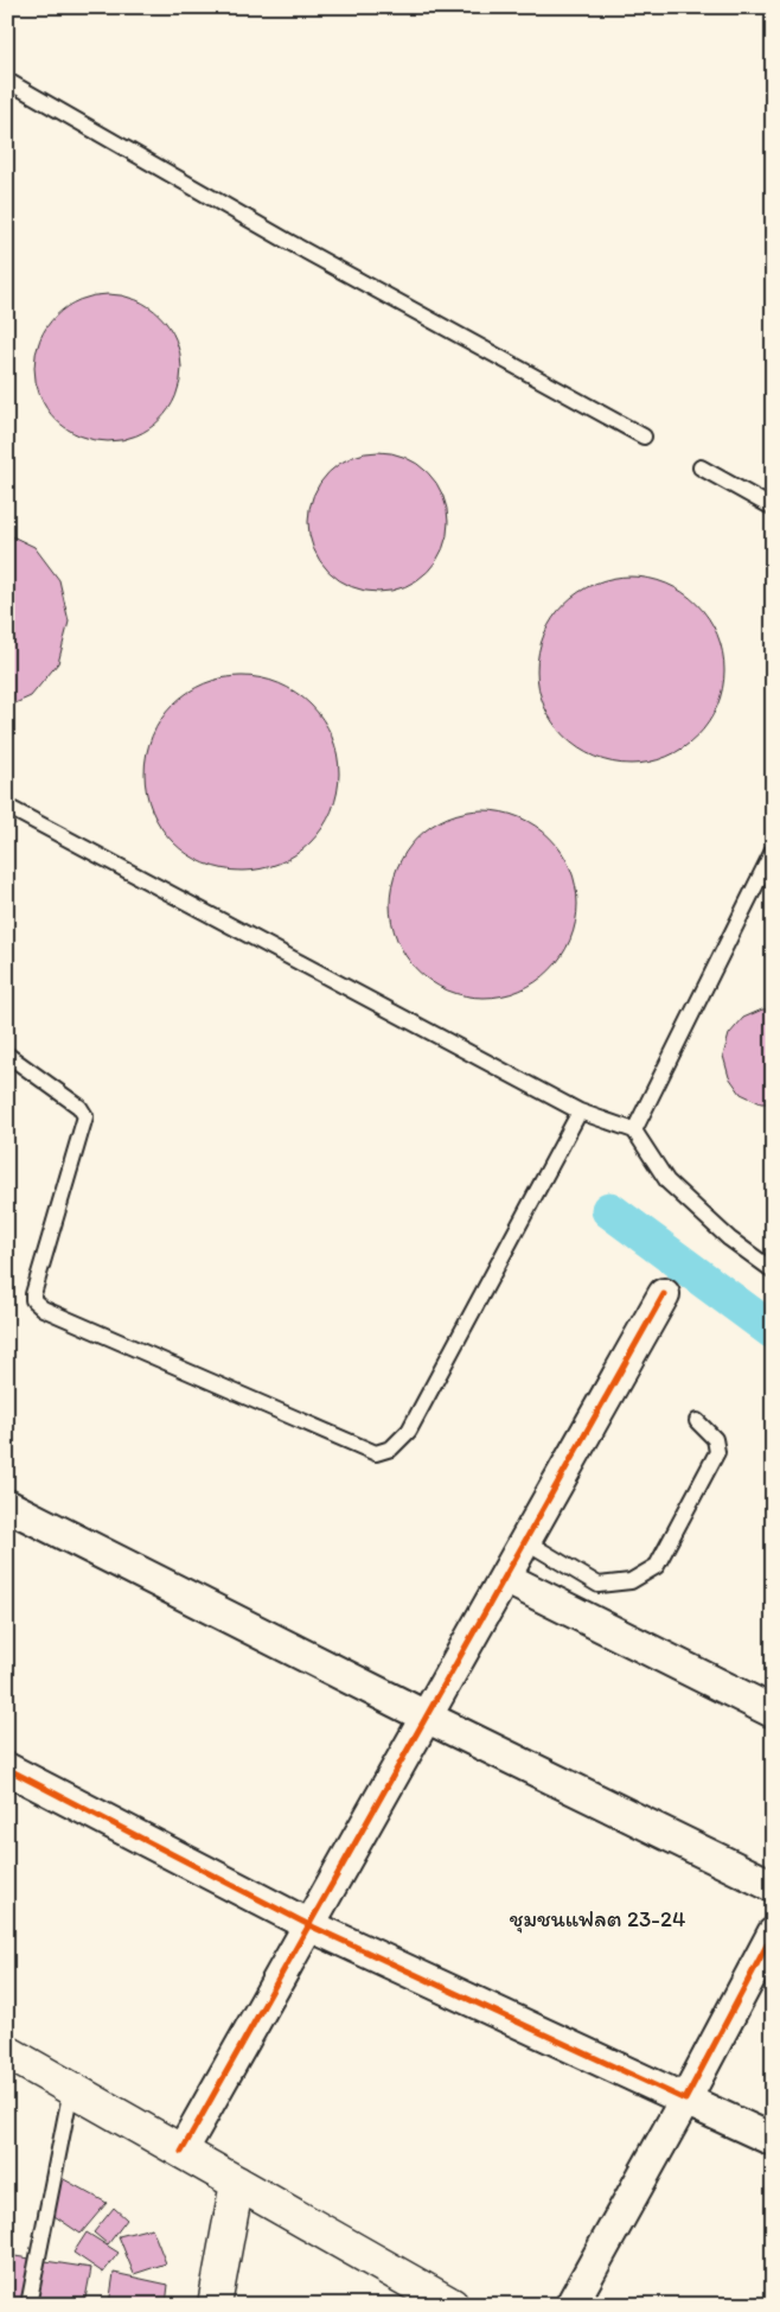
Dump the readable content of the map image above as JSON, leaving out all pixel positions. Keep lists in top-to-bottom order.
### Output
{
  "districts": ["ชุมชนแฟลต 23-24"]
}
